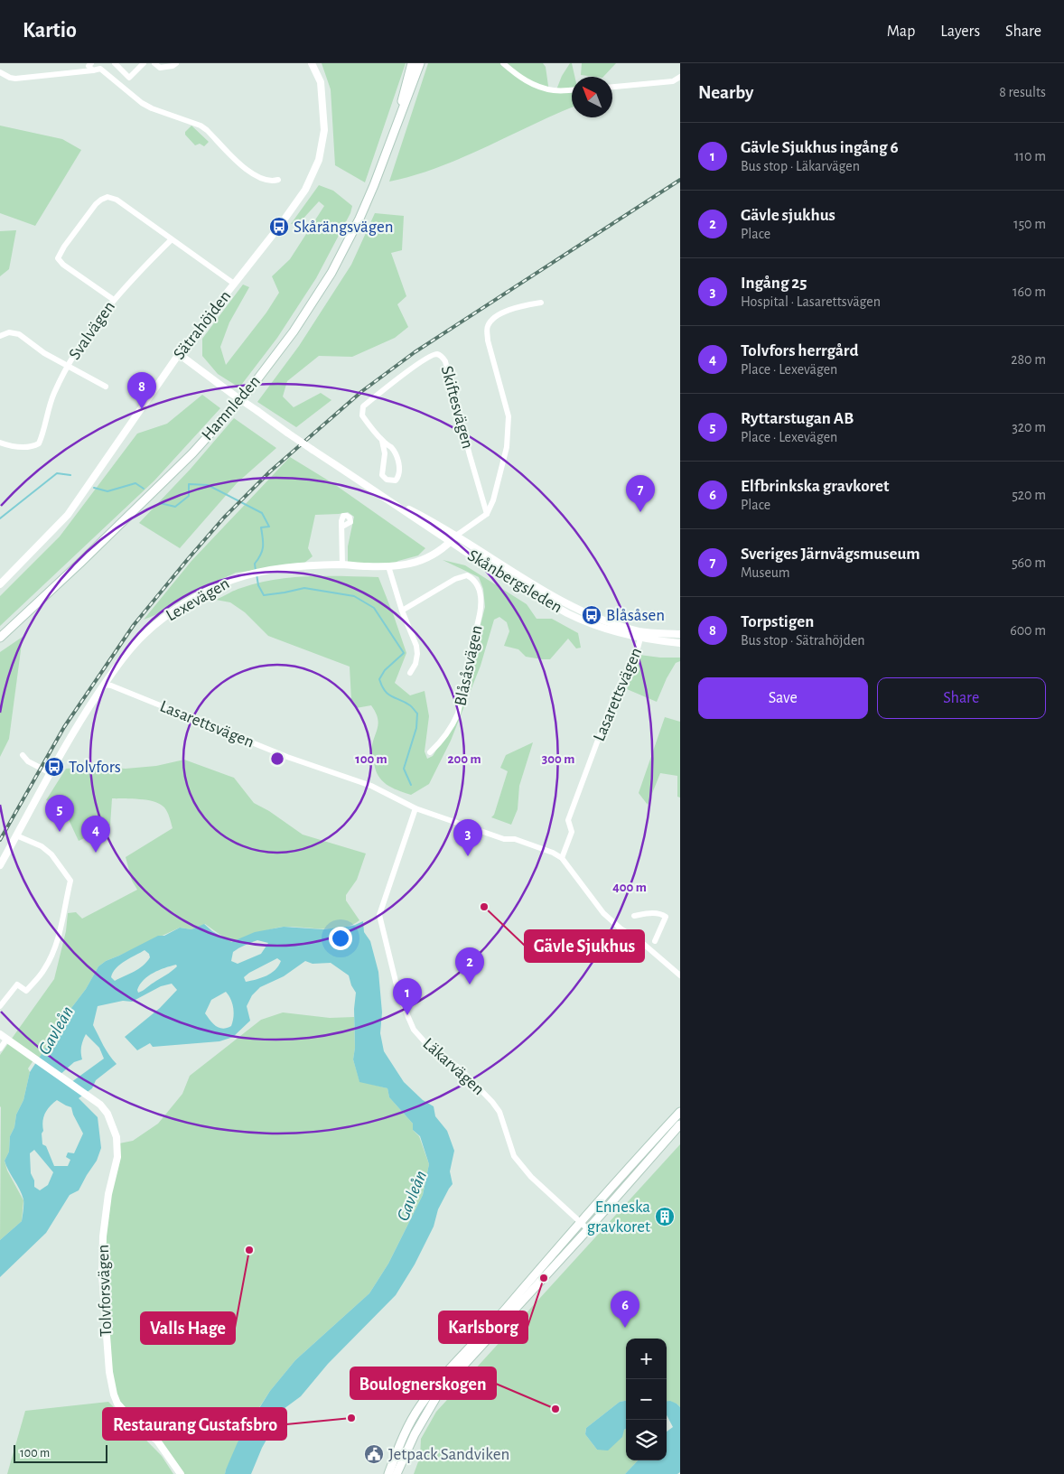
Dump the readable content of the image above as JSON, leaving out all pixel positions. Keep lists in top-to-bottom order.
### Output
{
  "streets": {
    "main road": ["Hamnleden"],
    "street": [
      "Sätrahöjden",
      "Svalvägen",
      "Skiftesvägen",
      "Skånbergsleden",
      "Lexevägen",
      "Blåsåsvägen",
      "Lasarettsvägen",
      "Läkarvägen",
      "Tolvforsvägen"
    ]
  },
  "crossings": [
    ["Sätrahöjden", "Skånbergsleden"],
    ["Skånbergsleden", "Lexevägen"],
    ["Skånbergsleden", "Lasarettsvägen"],
    ["Lexevägen", "Lasarettsvägen"],
    ["Lasarettsvägen", "Läkarvägen"]
  ],
  "water": ["Gavleån"],
  "places": {
    "bus stop": ["Skårängsvägen", "Blåsåsen", "Tolvfors"],
    "other": [
      "Gävle Sjukhus",
      "Valls Hage",
      "Karlsborg",
      "Boulognerskogen",
      "Restaurang Gustafsbro"
    ],
    "building": ["Enneska gravkoret"],
    "public building": ["Jetpack Sandviken"]
  },
  "scale_bar": "100 m",
  "north": "top left",
  "page": {
    "header": "Kartio",
    "nav": ["Map", "Layers", "Share"],
    "heading": ["Nearby", "8 results"],
    "list": [
      {
        "mark": "1",
        "name": "Gävle Sjukhus ingång 6",
        "note": "Bus stop · Läkarvägen",
        "value": "110 m"
      },
      {
        "mark": "2",
        "name": "Gävle sjukhus",
        "note": "Place",
        "value": "150 m"
      },
      {
        "mark": "3",
        "name": "Ingång 25",
        "note": "Hospital · Lasarettsvägen",
        "value": "160 m"
      },
      {
        "mark": "4",
        "name": "Tolvfors herrgård",
        "note": "Place · Lexevägen",
        "value": "280 m"
      },
      {
        "mark": "5",
        "name": "Ryttarstugan AB",
        "note": "Place · Lexevägen",
        "value": "320 m"
      },
      {
        "mark": "6",
        "name": "Elfbrinkska gravkoret",
        "note": "Place",
        "value": "520 m"
      },
      {
        "mark": "7",
        "name": "Sveriges Järnvägsmuseum",
        "note": "Museum",
        "value": "560 m"
      },
      {
        "mark": "8",
        "name": "Torpstigen",
        "note": "Bus stop · Sätrahöjden",
        "value": "600 m"
      }
    ],
    "pins": [
      "8",
      "7",
      "5",
      "4",
      "3",
      "2",
      "1",
      "6"
    ],
    "buttons": ["Save", "Share"],
    "map_buttons": ["+", "−"],
    "scale": "100 m"
  },
  "rings": [
    "100 m",
    "200 m",
    "300 m",
    "400 m"
  ]
}
